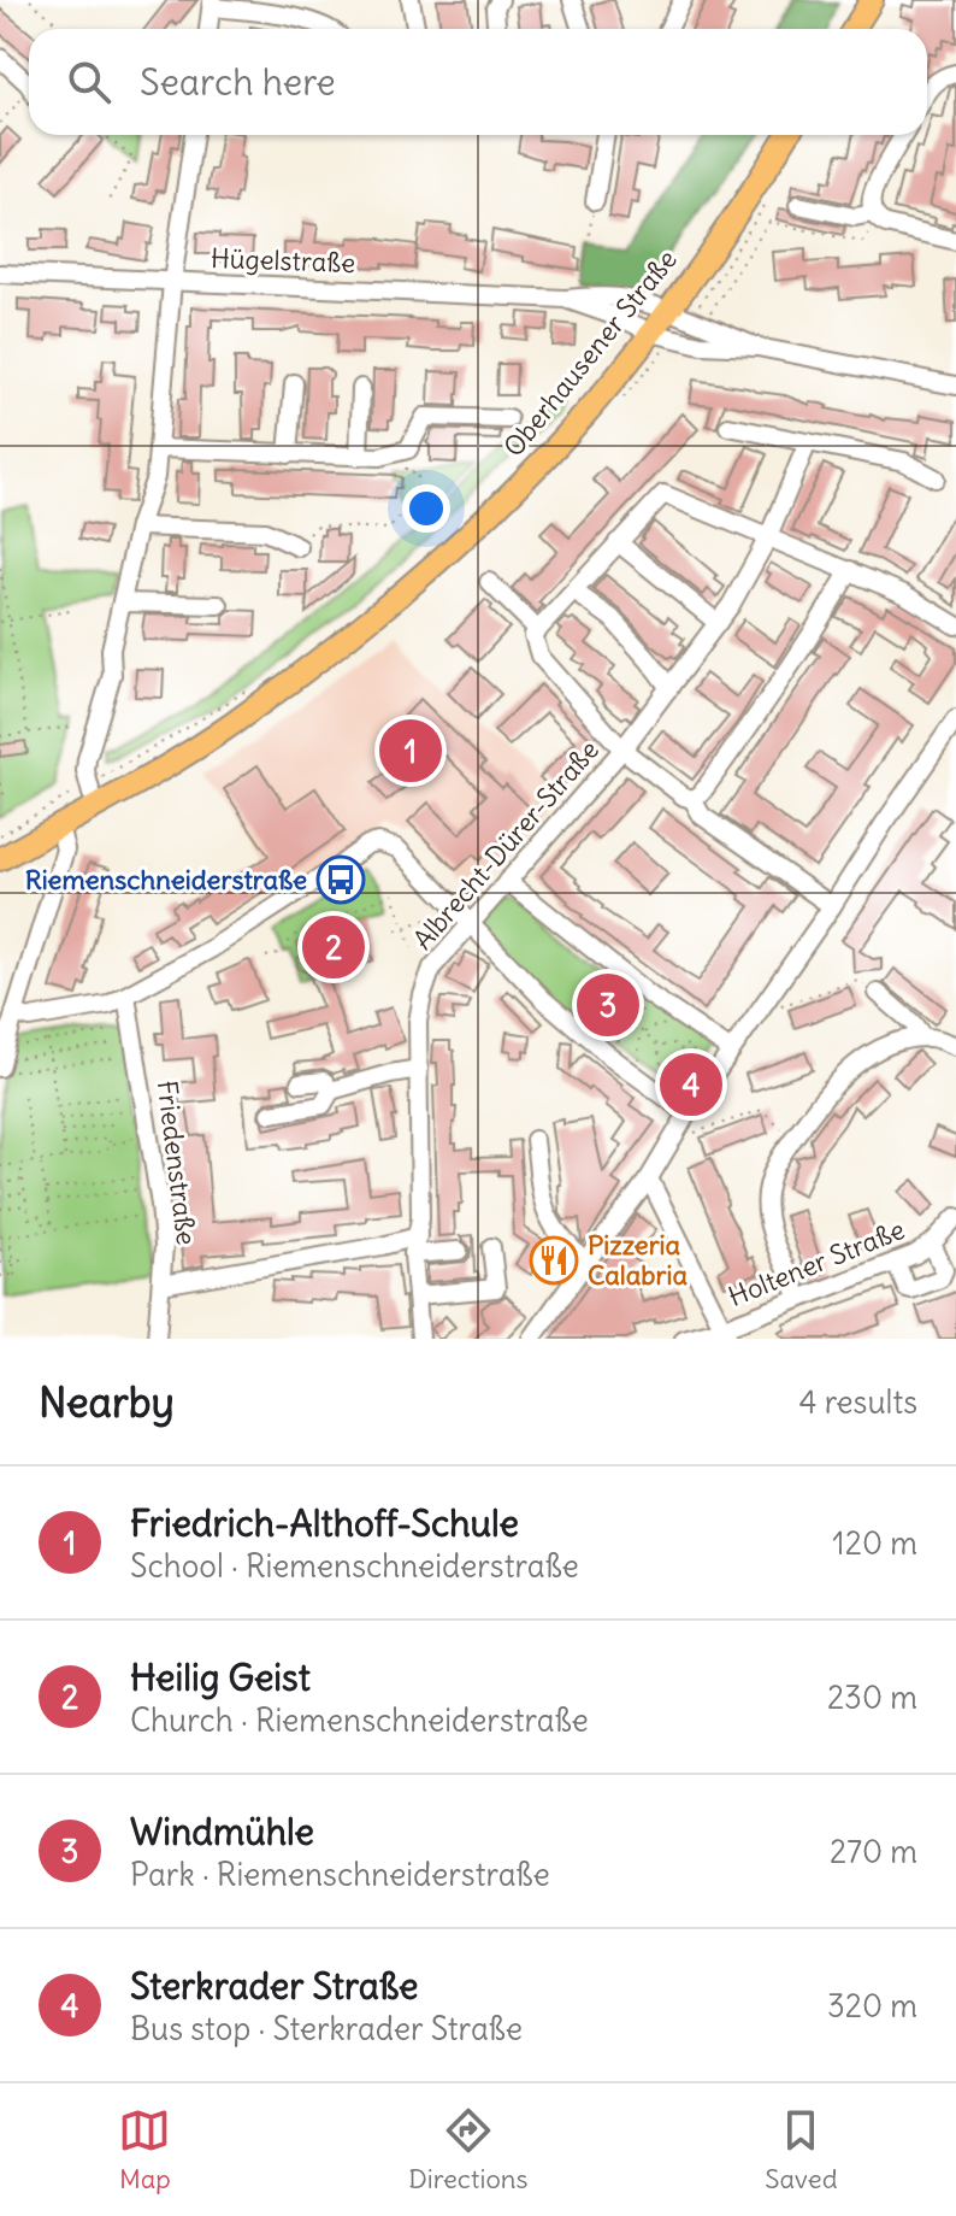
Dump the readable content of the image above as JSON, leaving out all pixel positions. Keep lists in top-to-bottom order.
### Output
{
  "streets": {
    "main road": ["Oberhausener Straße"],
    "street": [
      "Hügelstraße",
      "Albrecht-Dürer-Straße",
      "Friedenstraße",
      "Holtener Straße"
    ]
  },
  "crossings": [
    ["Hügelstraße", "Oberhausener Straße"]
  ],
  "places": {
    "bus stop": ["Riemenschneiderstraße"],
    "restaurant": ["Pizzeria Calabria"]
  },
  "page": {
    "search": "Search here",
    "pins": [
      "1",
      "2",
      "3",
      "4"
    ],
    "heading": ["Nearby", "4 results"],
    "list": [
      {
        "mark": "1",
        "name": "Friedrich-Althoff-Schule",
        "note": "School · Riemenschneiderstraße",
        "value": "120 m"
      },
      {
        "mark": "2",
        "name": "Heilig Geist",
        "note": "Church · Riemenschneiderstraße",
        "value": "230 m"
      },
      {
        "mark": "3",
        "name": "Windmühle",
        "note": "Park · Riemenschneiderstraße",
        "value": "270 m"
      },
      {
        "mark": "4",
        "name": "Sterkrader Straße",
        "note": "Bus stop · Sterkrader Straße",
        "value": "320 m"
      }
    ],
    "nav": ["Map", "Directions", "Saved"]
  }
}
